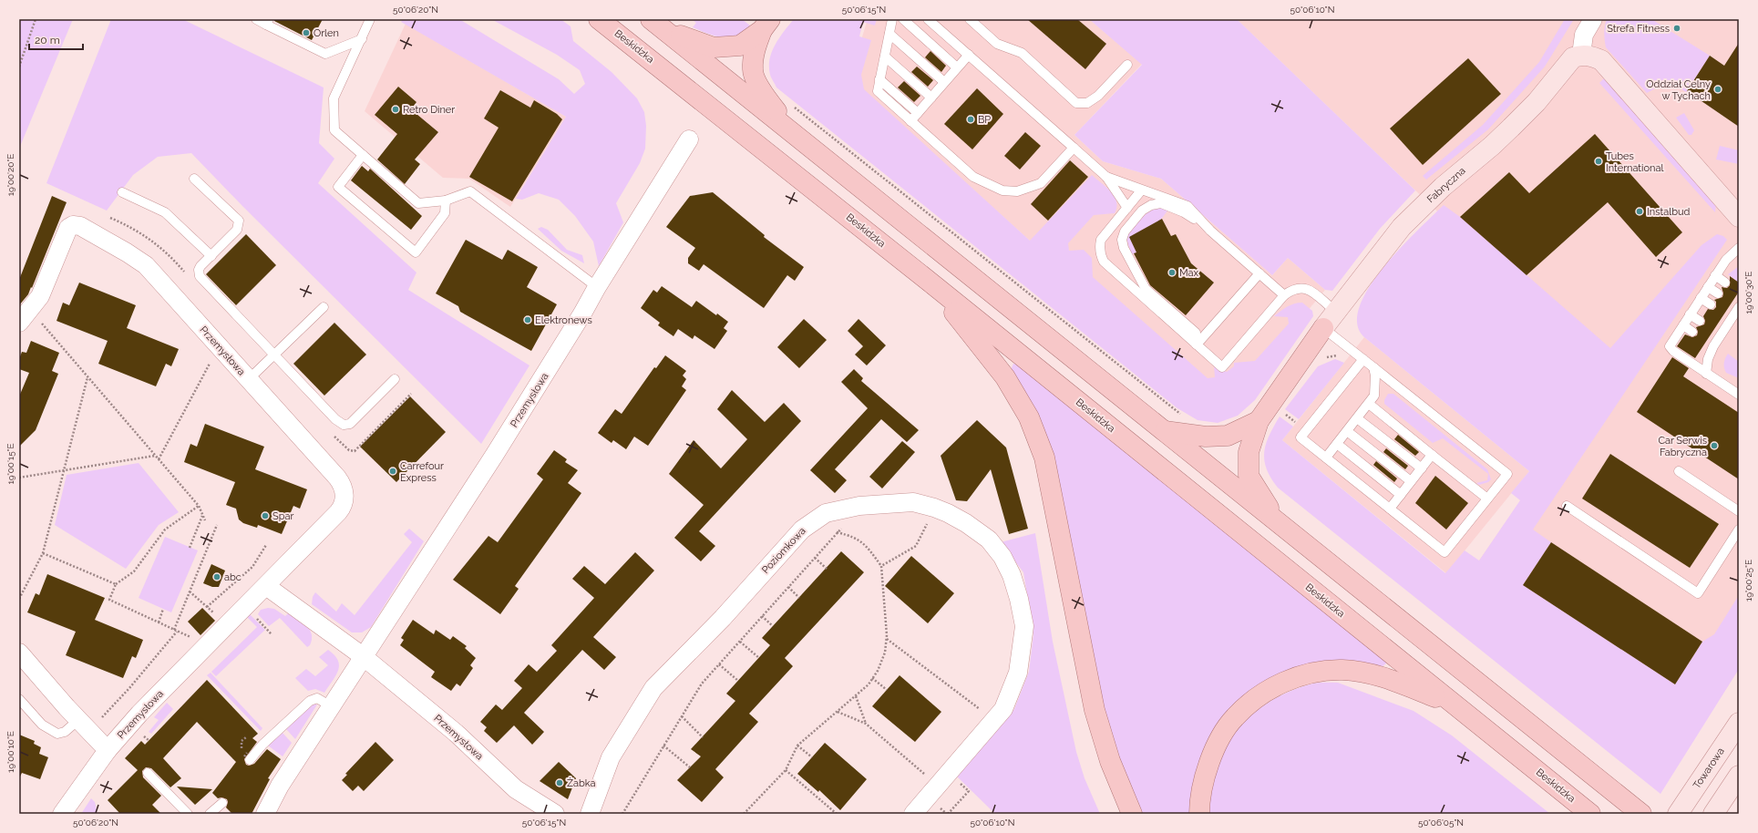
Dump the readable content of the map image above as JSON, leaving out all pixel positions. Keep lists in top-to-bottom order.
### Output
{
  "streets": {
    "main road": ["Beskidzka", "Fabryczna", "Towarowa"],
    "street": ["Przemysłowa", "Poziomkowa"]
  },
  "places": [
    "Strefa Fitness",
    "Orlen",
    "Oddział Celny w Tychach",
    "Retro Diner",
    "BP",
    "Tubes International",
    "Instalbud",
    "Max",
    "Elektronews",
    "Car Serwis Fabryczna",
    "Carrefour Express",
    "Spar",
    "abc",
    "Żabka"
  ],
  "scale_bar": "20 m",
  "coordinates": [
    "50°06'20\"N",
    "50°06'15\"N",
    "50°06'10\"N",
    "19°00'20\"E",
    "19°00'30\"E",
    "19°00'15\"E",
    "19°00'25\"E",
    "19°00'10\"E",
    "50°06'05\"N"
  ]
}
